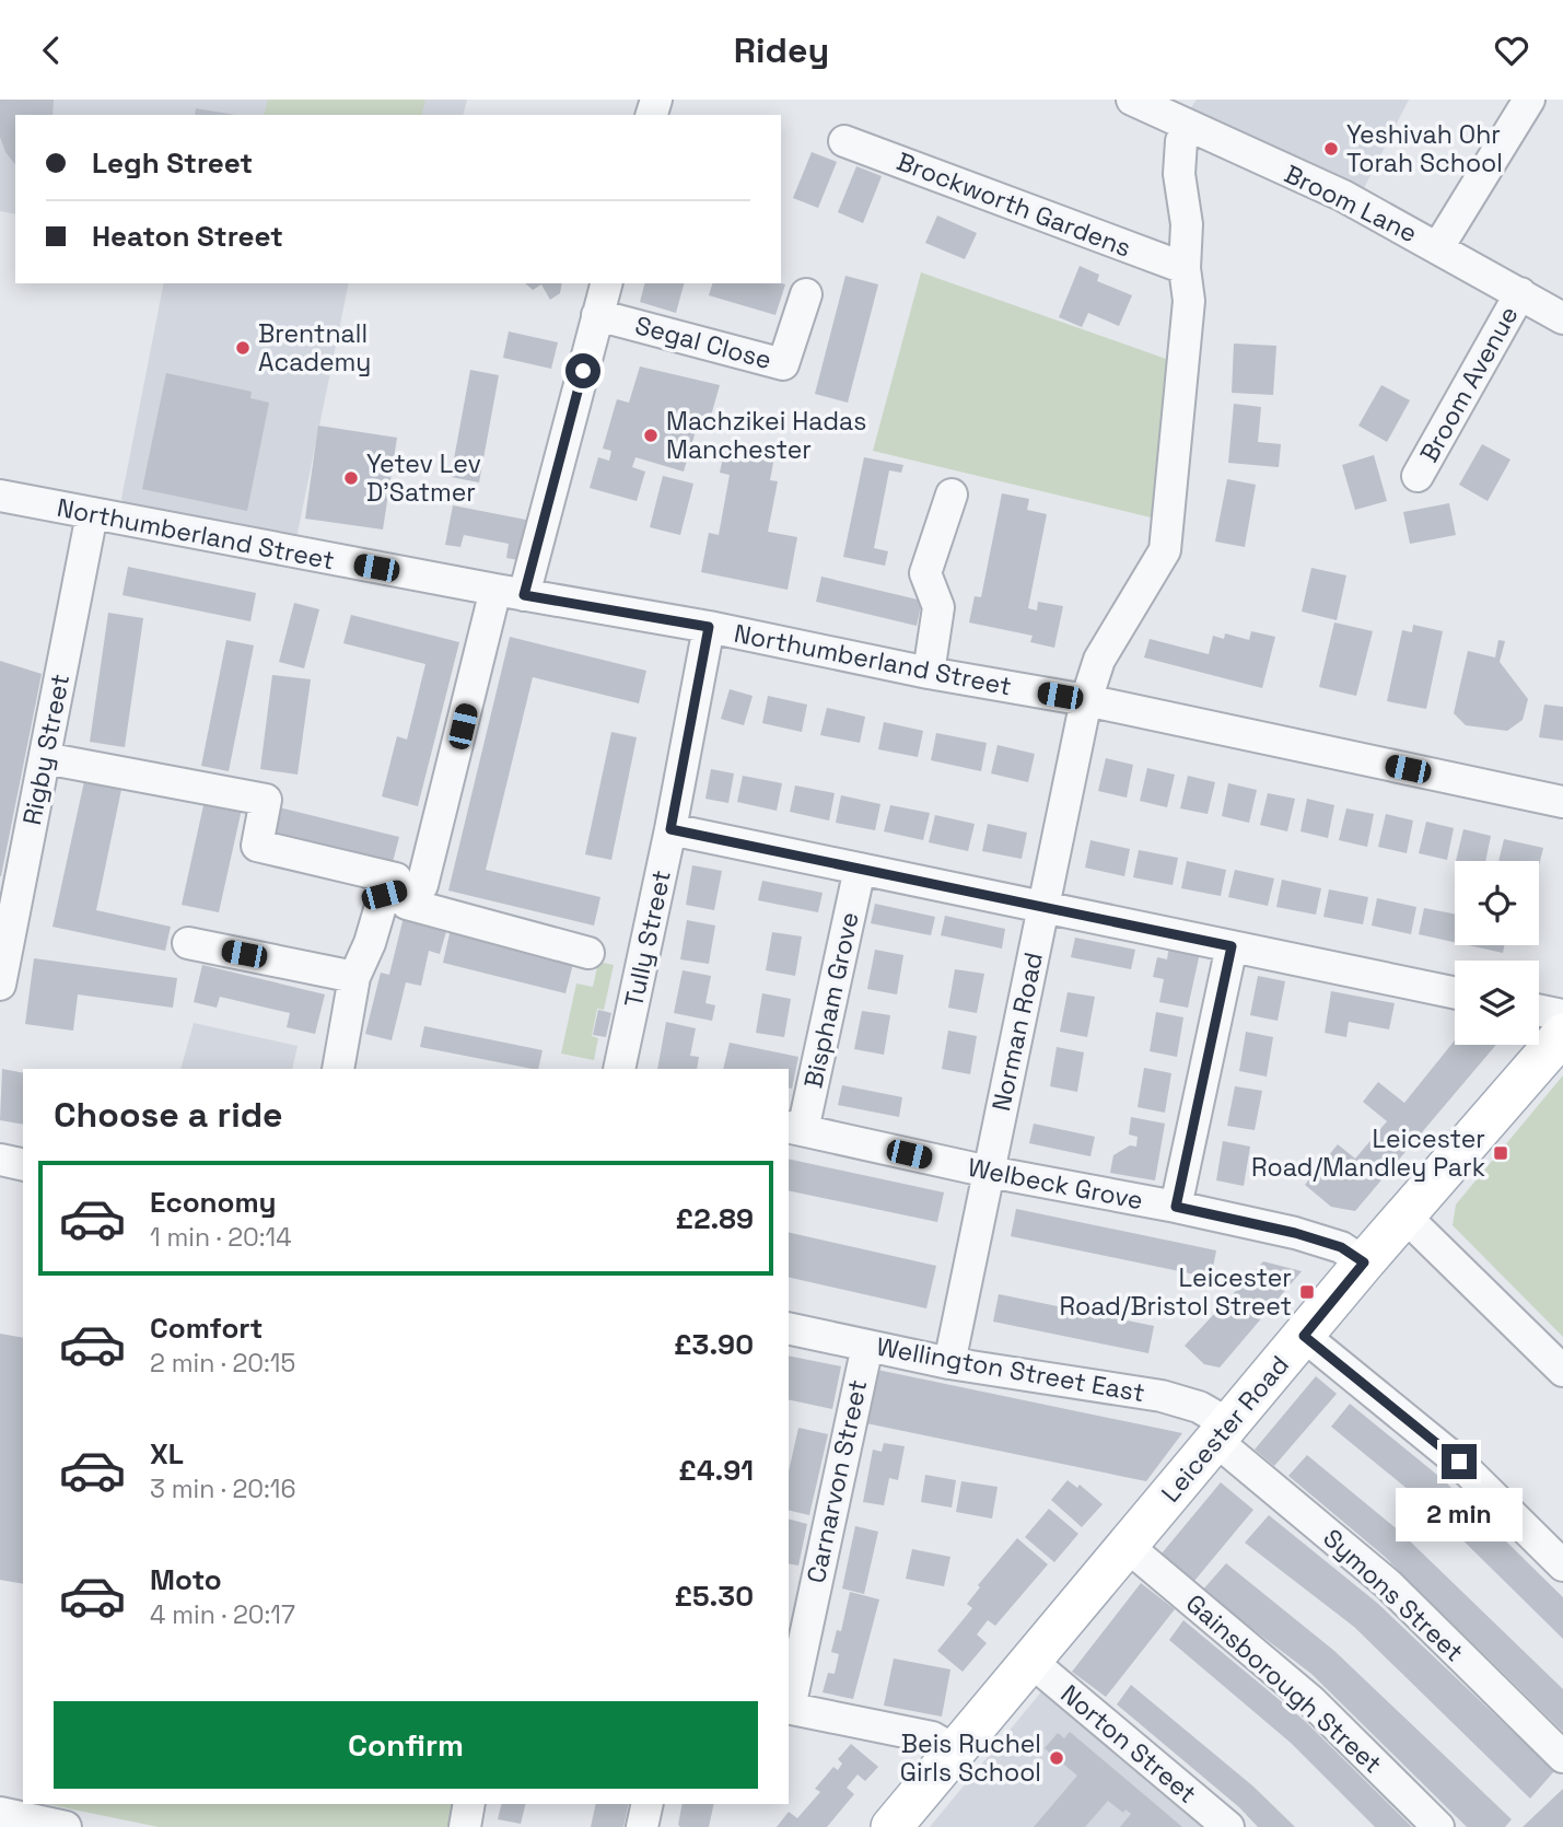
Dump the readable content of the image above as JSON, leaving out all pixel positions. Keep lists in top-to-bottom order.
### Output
{
  "streets": {
    "main road": ["Leicester Road"],
    "street": [
      "Broom Lane",
      "Brockworth Gardens",
      "Segal Close",
      "Broom Avenue",
      "Northumberland Street",
      "Rigby Street",
      "Tully Street",
      "Bispham Grove",
      "Norman Road",
      "Welbeck Grove",
      "Wellington Street East",
      "Carnarvon Street",
      "Symons Street",
      "Gainsborough Street",
      "Norton Street"
    ]
  },
  "crossings": [
    ["Broom Lane", "Broom Avenue"],
    ["Broom Lane", "Norman Road"],
    ["Brockworth Gardens", "Norman Road"],
    ["Northumberland Street", "Rigby Street"],
    ["Northumberland Street", "Tully Street"],
    ["Northumberland Street", "Norman Road"],
    ["Bispham Grove", "Welbeck Grove"],
    ["Norman Road", "Welbeck Grove"],
    ["Norman Road", "Wellington Street East"],
    ["Welbeck Grove", "Leicester Road"],
    ["Wellington Street East", "Leicester Road"],
    ["Wellington Street East", "Carnarvon Street"],
    ["Wellington Street East", "Symons Street"],
    ["Leicester Road", "Symons Street"],
    ["Leicester Road", "Gainsborough Street"],
    ["Leicester Road", "Norton Street"]
  ],
  "places": {
    "other": [
      "Yeshivah Ohr Torah School",
      "Brentnall Academy",
      "Machzikei Hadas Manchester",
      "Yetev Lev D'Satmer",
      "Beis Ruchel Girls School"
    ],
    "transit": ["Leicester Road/Mandley Park", "Leicester Road/Bristol Street"]
  },
  "page": {
    "header": "Ridey",
    "banner": ["Legh Street", "Heaton Street"],
    "heading": "Choose a ride",
    "list": [
      {
        "name": "Economy",
        "note": "1 min · 20:14",
        "value": "£2.89"
      },
      {
        "name": "Comfort",
        "note": "2 min · 20:15",
        "value": "£3.90"
      },
      {
        "name": "XL",
        "note": "3 min · 20:16",
        "value": "£4.91"
      },
      {
        "name": "Moto",
        "note": "4 min · 20:17",
        "value": "£5.30"
      }
    ],
    "bubble": "2 min",
    "buttons": "Confirm"
  }
}
